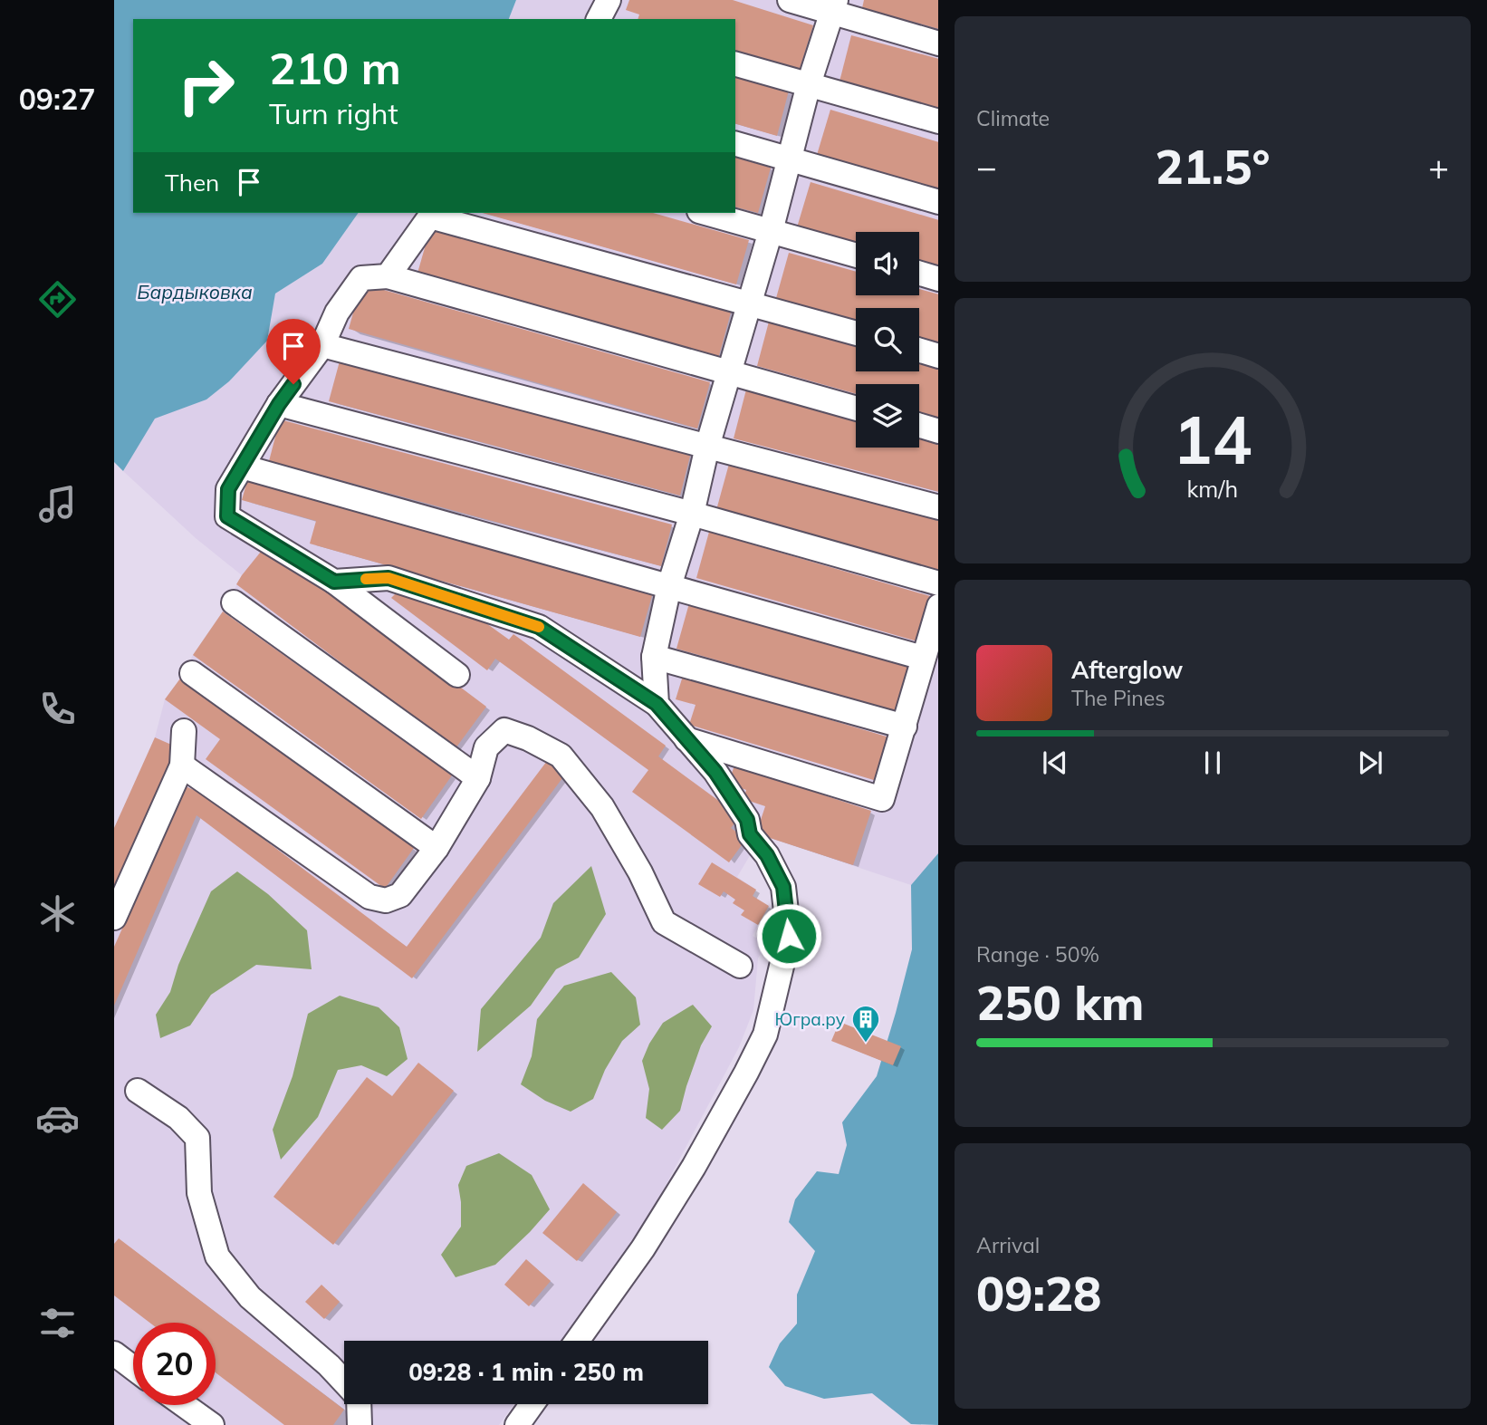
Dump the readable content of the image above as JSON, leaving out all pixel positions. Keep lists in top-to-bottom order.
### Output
{
  "water": ["Бардыковка"],
  "places": {
    "building": ["Югра.ру"]
  },
  "page": {
    "tabs": "09:27",
    "tile": [
      "Climate",
      ["Range · 50%", "250 km"],
      ["Arrival", "09:28"]
    ],
    "turn": ["210 m", "Turn right"],
    "heat": ["−", "21.5°", "+"],
    "then": "Then",
    "song": ["Afterglow", "The Pines"],
    "limit": "20",
    "trip": "09:28 · 1 min · 250 m",
    "gauge": ["14", "km/h"]
  }
}
